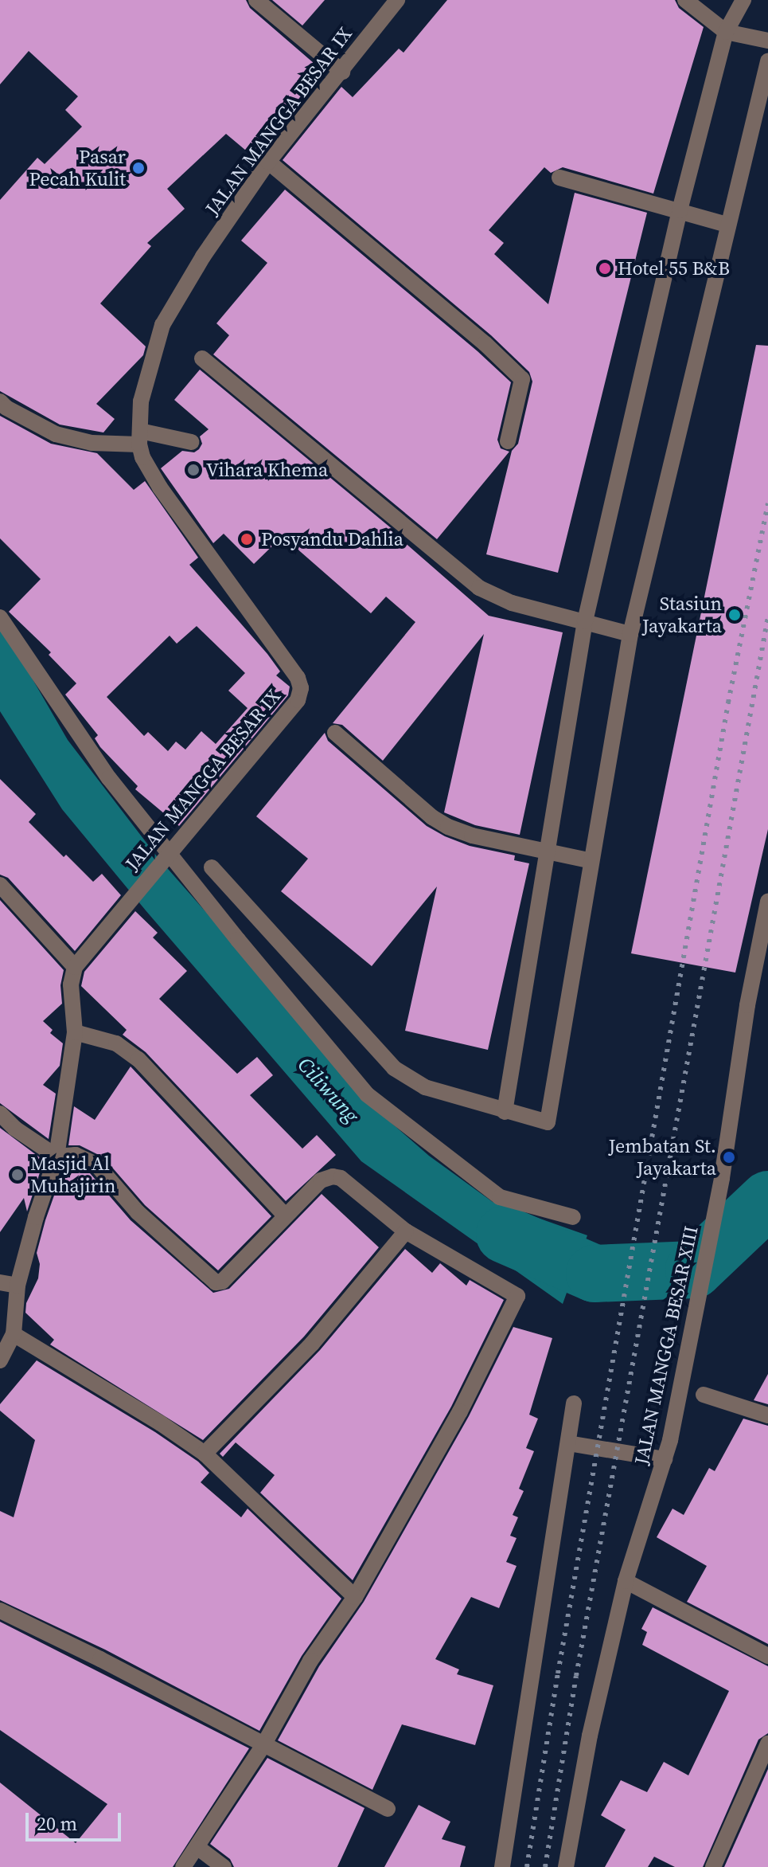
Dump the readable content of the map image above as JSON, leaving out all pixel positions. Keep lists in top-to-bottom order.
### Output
{
  "streets": {
    "street": ["JALAN MANGGA BESAR IX", "JALAN MANGGA BESAR XIII"]
  },
  "water": ["Ciliwung"],
  "places": [
    "Pasar Pecah Kulit",
    "Hotel 55 B&B",
    "Vihara Khema",
    "Posyandu Dahlia",
    "Stasiun Jayakarta",
    "Jembatan St. Jayakarta",
    "Masjid Al Muhajirin"
  ],
  "scale_bar": "20 m"
}
